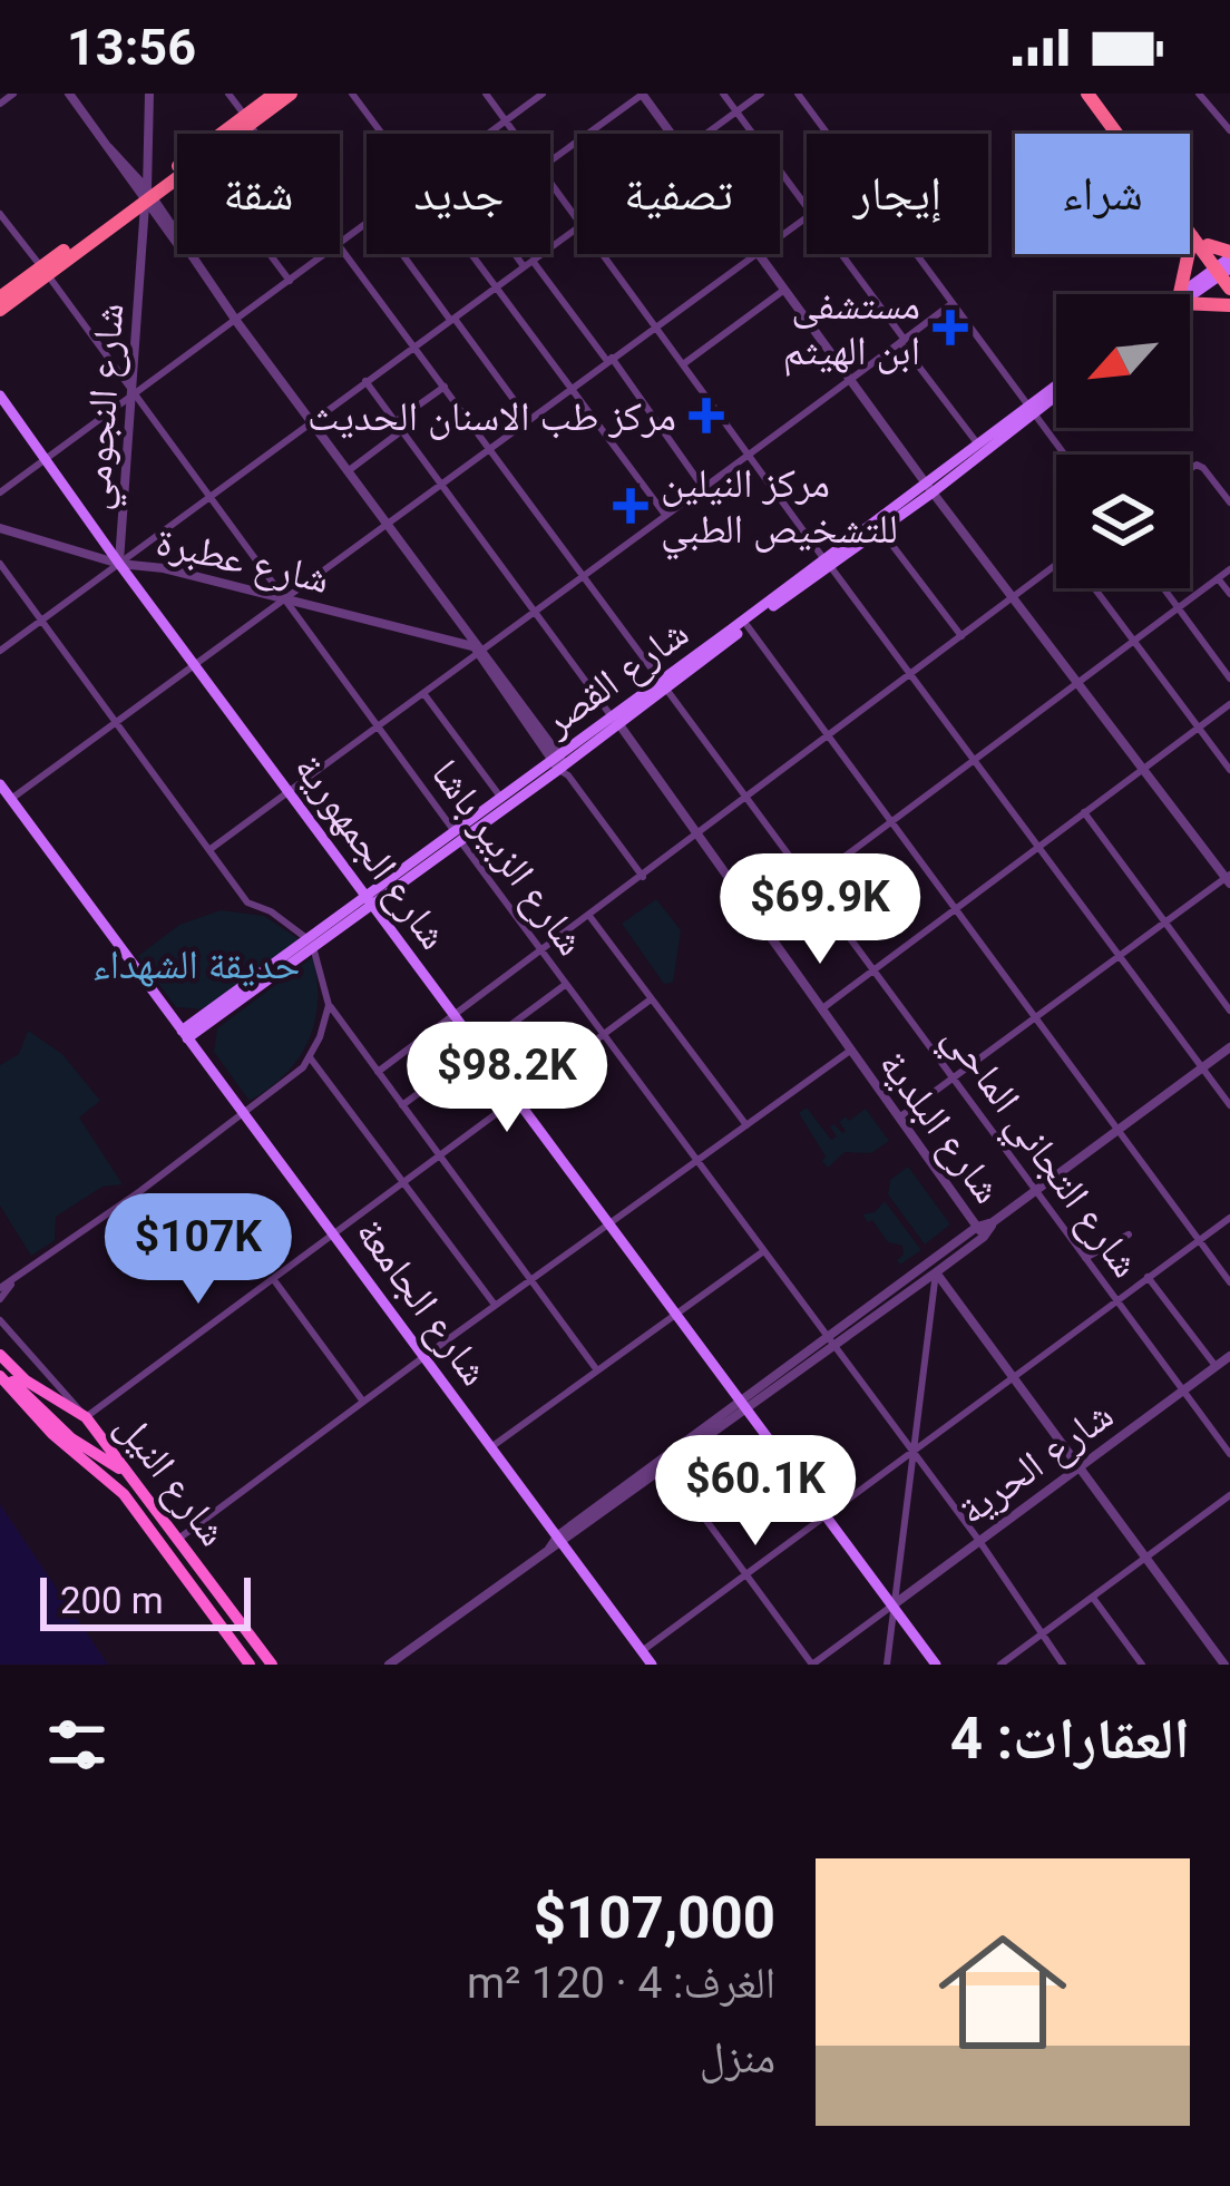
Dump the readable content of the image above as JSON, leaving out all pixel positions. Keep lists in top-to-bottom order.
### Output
{
  "streets": {
    "main road": [
      "شارع القصر",
      "شارع الجمهورية",
      "شارع الجامعة",
      "شارع النيل"
    ],
    "street": [
      "شارع النجومي",
      "شارع عطبرة",
      "شارع الزبير باشا",
      "شارع البلدية",
      "شارع التجاني الماحي",
      "شارع الحرية"
    ]
  },
  "crossings": [
    ["شارع النجومي", "شارع عطبرة"],
    ["شارع النجومي", "شارع الجمهورية"],
    ["شارع النجومي", "شارع الزبير باشا"],
    ["شارع عطبرة", "شارع الجمهورية"],
    ["شارع عطبرة", "شارع الزبير باشا"],
    ["شارع القصر", "شارع الجمهورية"],
    ["شارع القصر", "شارع الزبير باشا"],
    ["شارع القصر", "شارع البلدية"],
    ["شارع القصر", "شارع التجاني الماحي"],
    ["شارع القصر", "شارع الجامعة"],
    ["شارع الجمهورية", "شارع الحرية"],
    ["شارع الزبير باشا", "شارع الحرية"],
    ["شارع التجاني الماحي", "شارع الحرية"]
  ],
  "parks": ["حديقة الشهداء"],
  "places": {
    "health": ["مستشفى ابن الهيثم", "مركز طب الاسنان الحديث", "مركز النيلين للتشخيص الطبي"]
  },
  "scale_bar": "200 m",
  "north": "bottom left",
  "page": {
    "status": "13:56",
    "chip": [
      "شراء",
      "إيجار",
      "تصفية",
      "جديد",
      "شقة"
    ],
    "price": [
      "$69.9K",
      "$98.2K",
      "$107K",
      "$60.1K"
    ],
    "scale": "200 m",
    "heading": "العقارات: 4",
    "list": [
      {
        "name": "$107,000",
        "note": "الغرف: 4 · 120 m² · منزل"
      }
    ]
  }
}
